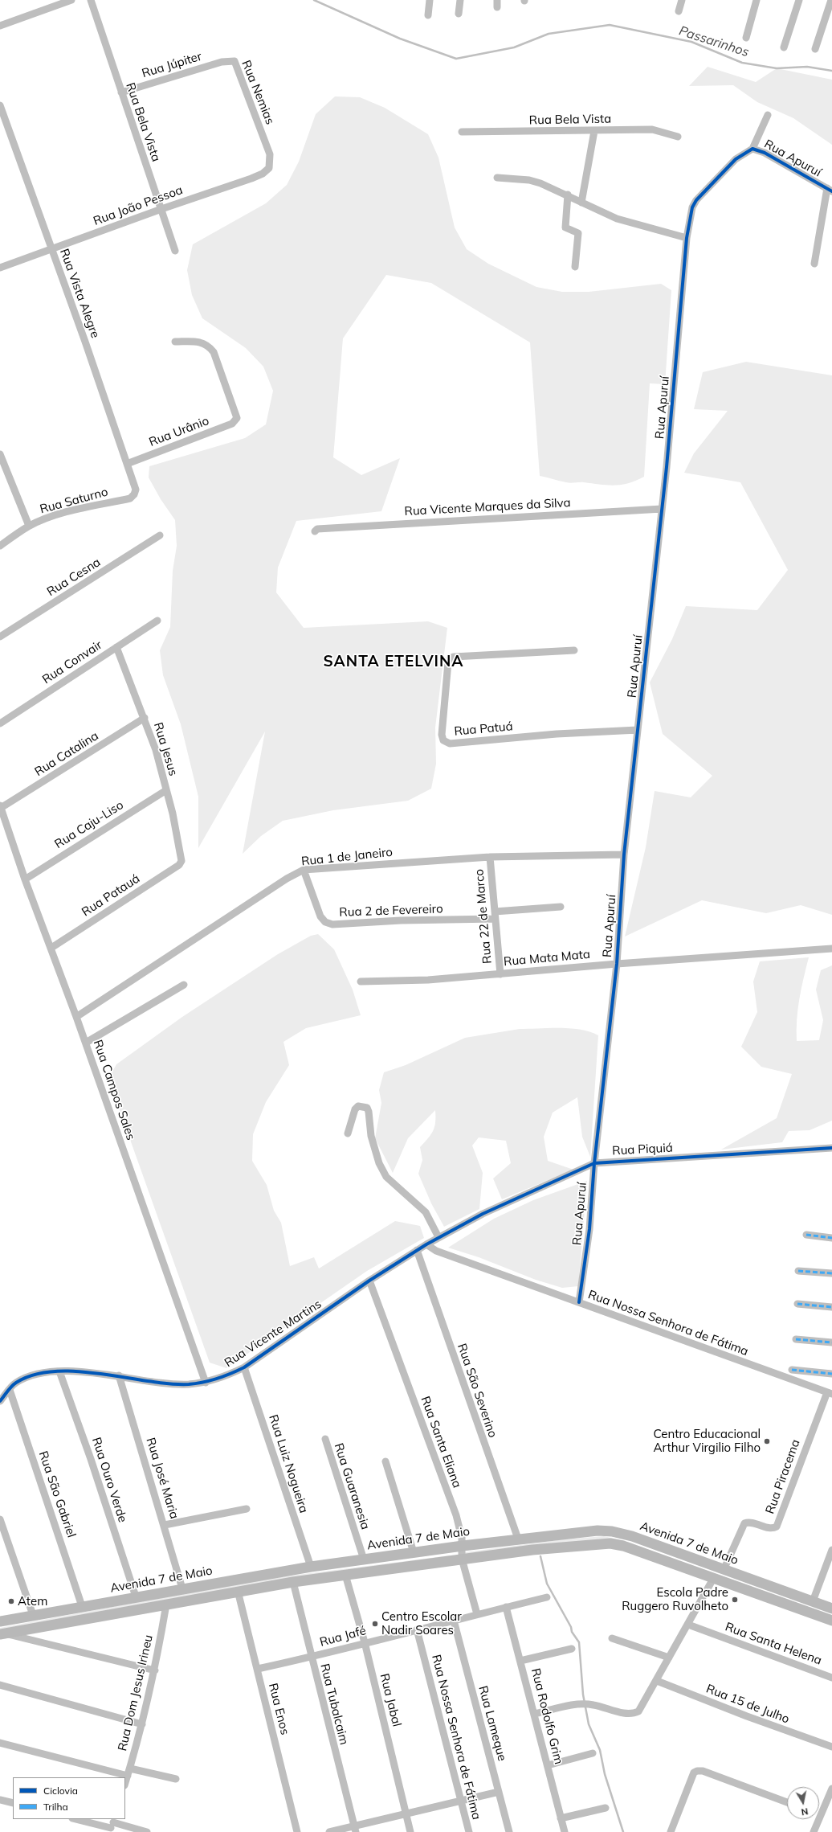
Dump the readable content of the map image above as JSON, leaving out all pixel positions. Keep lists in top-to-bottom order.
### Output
{
  "streets": {
    "main road": ["Avenida 7 de Maio"],
    "street": [
      "Rua Júpiter",
      "Rua Nemias",
      "Rua Bela Vista",
      "Rua Apuruí",
      "Rua João Pessoa",
      "Rua Vista Alegre",
      "Rua Urânio",
      "Rua Saturno",
      "Rua Vicente Marques da Silva",
      "Rua Cesna",
      "Rua Convair",
      "Rua Patuá",
      "Rua Jesus",
      "Rua Catalina",
      "Rua Caju-Liso",
      "Rua 1 de Janeiro",
      "Rua Patauá",
      "Rua 2 de Fevereiro",
      "Rua 22 de Marco",
      "Rua Mata Mata",
      "Rua Campos Sales",
      "Rua Piquiá",
      "Rua Nossa Senhora de Fátima",
      "Rua Vicente Martins",
      "Rua São Severino",
      "Rua Santa Eliana",
      "Rua Luiz Nogueira",
      "Rua Piracema",
      "Rua José Maria",
      "Rua Ouro Verde",
      "Rua Guaranesia",
      "Rua São Gabriel",
      "Rua Jafé",
      "Rua Santa Helena",
      "Rua Dom Jesus Irineu",
      "Rua Jabal",
      "Rua Tubalcaim",
      "Rua 15 de Julho",
      "Rua Enos",
      "Rua Rodolfo Grim",
      "Rua Lameque"
    ]
  },
  "crossings": [
    ["Rua Júpiter", "Rua Nemias"],
    ["Rua Júpiter", "Rua Bela Vista"],
    ["Rua Nemias", "Rua João Pessoa"],
    ["Rua Bela Vista", "Rua João Pessoa"],
    ["Rua Apuruí", "Rua Vicente Marques da Silva"],
    ["Rua Apuruí", "Rua Patuá"],
    ["Rua Apuruí", "Rua 1 de Janeiro"],
    ["Rua Apuruí", "Rua Mata Mata"],
    ["Rua Apuruí", "Rua Piquiá"],
    ["Rua Apuruí", "Rua Nossa Senhora de Fátima"],
    ["Rua João Pessoa", "Rua Vista Alegre"],
    ["Rua Vista Alegre", "Rua Urânio"],
    ["Rua Vista Alegre", "Rua Saturno"],
    ["Rua Convair", "Rua Jesus"],
    ["Rua Jesus", "Rua Catalina"],
    ["Rua Jesus", "Rua Caju-Liso"],
    ["Rua Jesus", "Rua Patauá"],
    ["Rua Catalina", "Rua Campos Sales"],
    ["Rua Caju-Liso", "Rua Campos Sales"],
    ["Rua 1 de Janeiro", "Rua 2 de Fevereiro"],
    ["Rua 1 de Janeiro", "Rua 22 de Marco"],
    ["Rua 1 de Janeiro", "Rua Campos Sales"],
    ["Rua Patauá", "Rua Campos Sales"],
    ["Rua 2 de Fevereiro", "Rua 22 de Marco"],
    ["Rua 22 de Marco", "Rua Mata Mata"],
    ["Rua Campos Sales", "Rua Vicente Martins"],
    ["Rua Piquiá", "Rua Nossa Senhora de Fátima"],
    ["Rua Piquiá", "Rua Vicente Martins"],
    ["Rua Piquiá", "Rua São Severino"],
    ["Rua Nossa Senhora de Fátima", "Rua Piracema"],
    ["Rua Nossa Senhora de Fátima", "Rua Jafé"],
    ["Rua Vicente Martins", "Rua São Severino"],
    ["Rua Vicente Martins", "Rua Santa Eliana"],
    ["Rua Vicente Martins", "Rua Luiz Nogueira"],
    ["Rua Vicente Martins", "Rua José Maria"],
    ["Rua Vicente Martins", "Rua Ouro Verde"],
    ["Rua Vicente Martins", "Rua São Gabriel"],
    ["Rua São Severino", "Avenida 7 de Maio"],
    ["Rua Santa Eliana", "Avenida 7 de Maio"],
    ["Rua Santa Eliana", "Rua Jafé"],
    ["Rua Luiz Nogueira", "Avenida 7 de Maio"],
    ["Rua Piracema", "Avenida 7 de Maio"],
    ["Rua José Maria", "Avenida 7 de Maio"],
    ["Rua Ouro Verde", "Avenida 7 de Maio"],
    ["Rua Guaranesia", "Avenida 7 de Maio"],
    ["Rua São Gabriel", "Avenida 7 de Maio"],
    ["Avenida 7 de Maio", "Rua Dom Jesus Irineu"],
    ["Avenida 7 de Maio", "Rua Jabal"],
    ["Avenida 7 de Maio", "Rua Tubalcaim"],
    ["Avenida 7 de Maio", "Rua Enos"],
    ["Rua Jafé", "Rua Jabal"],
    ["Rua Jafé", "Rua Tubalcaim"],
    ["Rua Jafé", "Rua Enos"],
    ["Rua Jafé", "Rua Rodolfo Grim"],
    ["Rua Jafé", "Rua Lameque"]
  ],
  "districts": ["SANTA ETELVINA"],
  "water": ["Passarinhos"],
  "places": [
    "Centro Educacional Arthur Virgilio Filho",
    "Escola Padre Ruggero Ruvolheto",
    "Atem",
    "Centro Escolar Nadir Soares"
  ],
  "legend": ["Ciclovia", "Trilha"],
  "north": "bottom"
}
